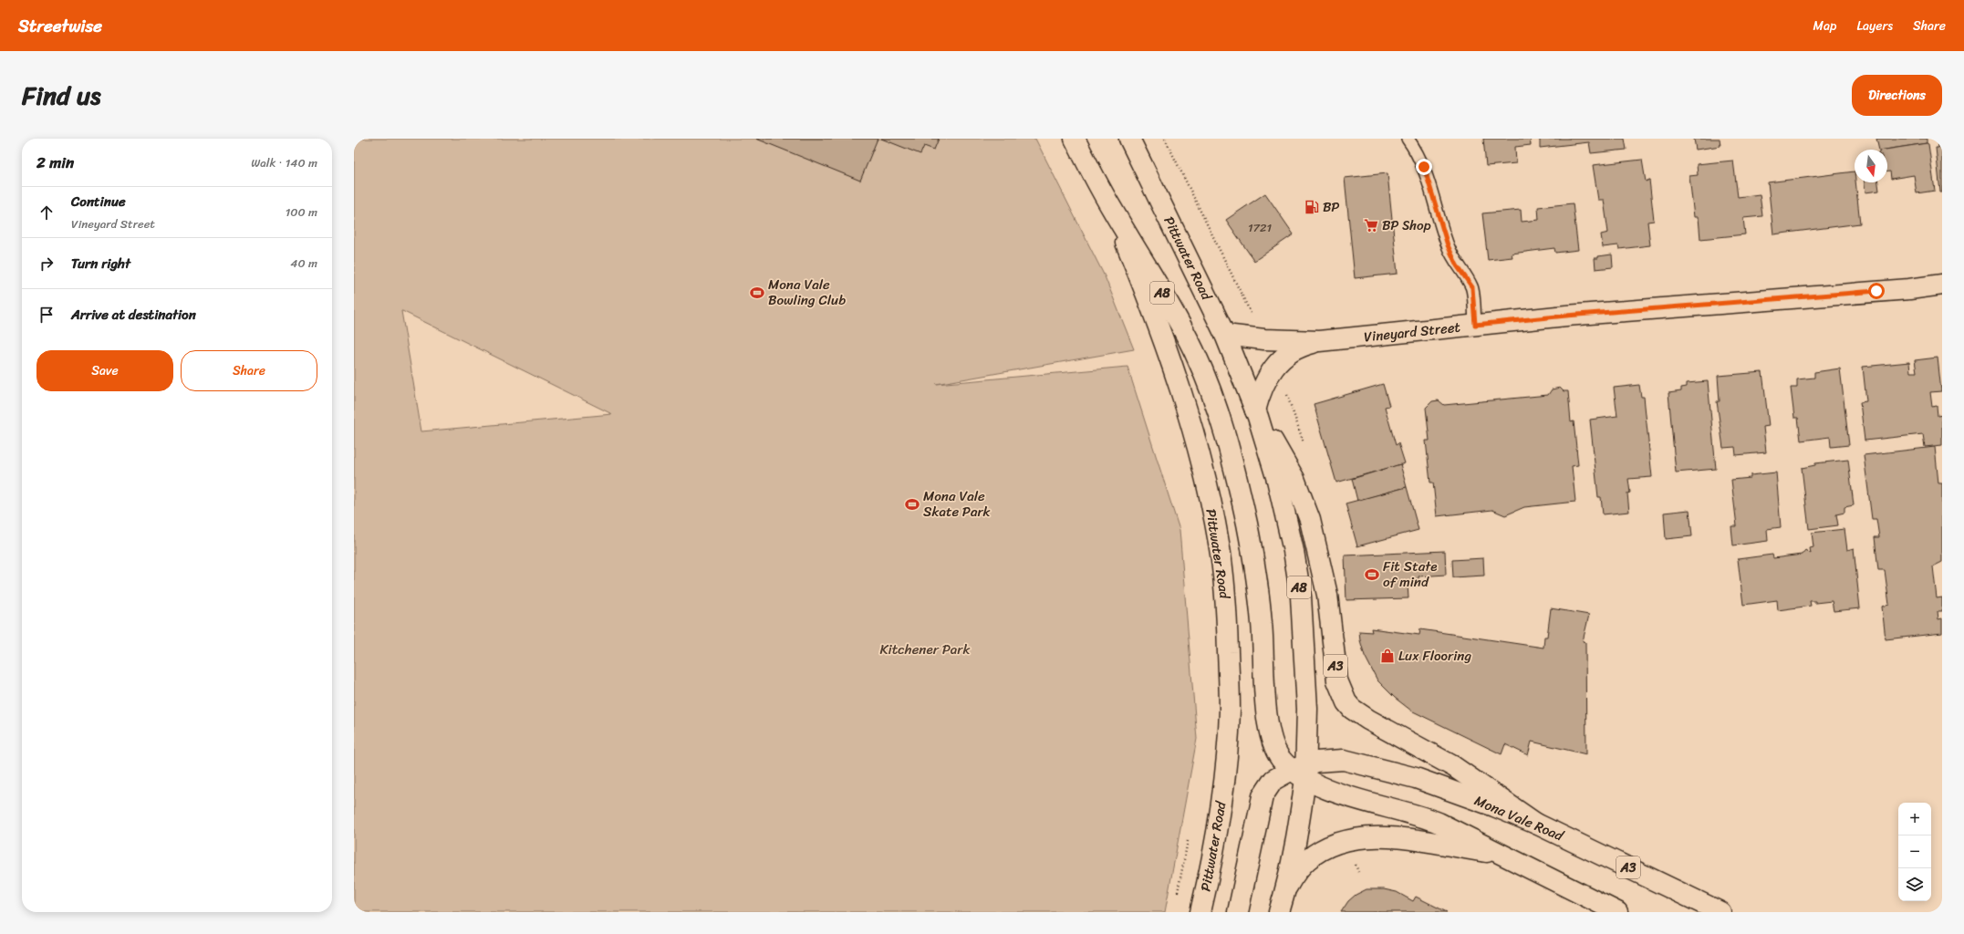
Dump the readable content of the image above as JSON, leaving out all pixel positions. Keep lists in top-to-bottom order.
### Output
{
  "streets": {
    "main road": [
      "Pittwater Road",
      "A8",
      "Vineyard Street",
      "A3",
      "Mona Vale Road"
    ]
  },
  "crossings": [
    ["Pittwater Road", "Vineyard Street"],
    ["Pittwater Road", "A3"],
    ["Pittwater Road", "Mona Vale Road"],
    ["Vineyard Street", "A3"],
    ["A3", "Mona Vale Road"]
  ],
  "parks": ["Kitchener Park"],
  "places": {
    "fuel station": ["BP"],
    "supermarket": ["BP Shop"],
    "sports": ["Mona Vale Bowling Club", "Mona Vale Skate Park", "Fit State of mind"],
    "shop": ["Lux Flooring"]
  },
  "house_numbers": ["1721"],
  "north": "bottom",
  "page": {
    "header": "Streetwise",
    "nav": ["Map", "Layers", "Share"],
    "title": "Find us",
    "buttons": [
      "Directions",
      ["Save", "Share"]
    ],
    "heading": ["2 min", "Walk · 140 m"],
    "list": [
      ["Continue", "Vineyard Street", "100 m"],
      ["Turn right", "40 m"],
      "Arrive at destination"
    ],
    "map_buttons": ["+", "−"]
  }
}
